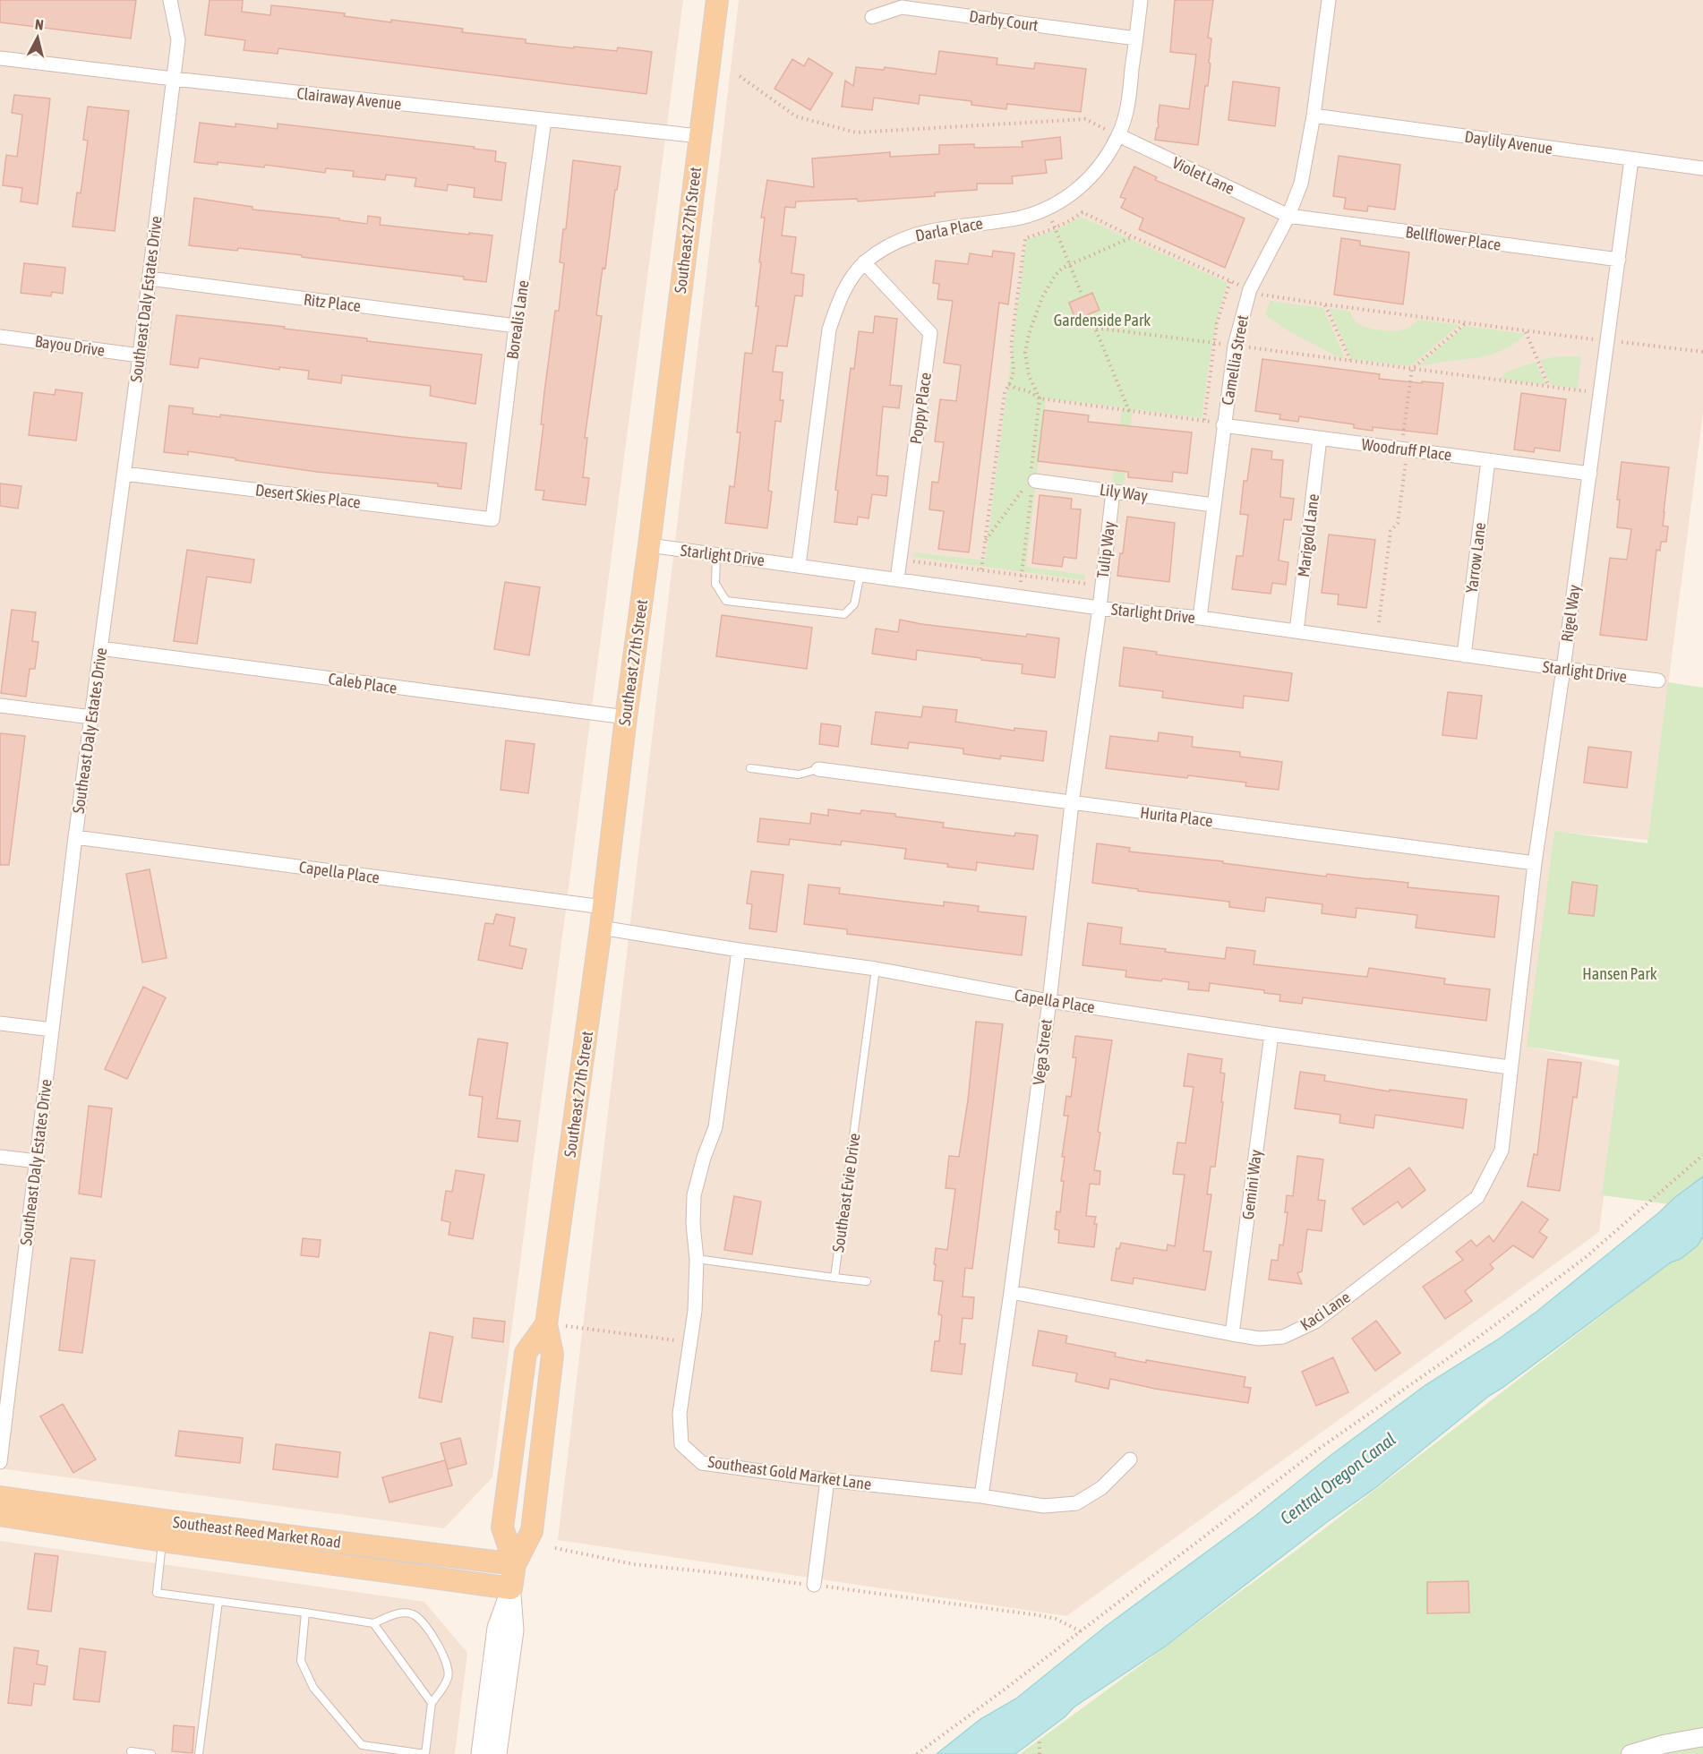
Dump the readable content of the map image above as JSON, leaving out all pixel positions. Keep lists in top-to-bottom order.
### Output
{
  "streets": {
    "main road": ["Southeast 27th Street", "Southeast Reed Market Road"],
    "street": [
      "Darby Court",
      "Clairaway Avenue",
      "Daylily Avenue",
      "Violet Lane",
      "Darla Place",
      "Bellflower Place",
      "Southeast Daly Estates Drive",
      "Ritz Place",
      "Borealis Lane",
      "Bayou Drive",
      "Camellia Street",
      "Poppy Place",
      "Woodruff Place",
      "Lily Way",
      "Desert Skies Place",
      "Marigold Lane",
      "Tulip Way",
      "Starlight Drive",
      "Yarrow Lane",
      "Rigel Way",
      "Caleb Place",
      "Hurita Place",
      "Capella Place",
      "Vega Street",
      "Gemini Way",
      "Kaci Lane",
      "Southeast Gold Market Lane"
    ],
    "lane": ["Southeast Evie Drive"]
  },
  "crossings": [
    ["Darby Court", "Darla Place"],
    ["Clairaway Avenue", "Southeast 27th Street"],
    ["Clairaway Avenue", "Southeast Daly Estates Drive"],
    ["Clairaway Avenue", "Borealis Lane"],
    ["Daylily Avenue", "Camellia Street"],
    ["Daylily Avenue", "Rigel Way"],
    ["Violet Lane", "Darla Place"],
    ["Violet Lane", "Bellflower Place"],
    ["Violet Lane", "Camellia Street"],
    ["Darla Place", "Poppy Place"],
    ["Darla Place", "Starlight Drive"],
    ["Southeast 27th Street", "Starlight Drive"],
    ["Southeast 27th Street", "Caleb Place"],
    ["Southeast 27th Street", "Capella Place"],
    ["Southeast 27th Street", "Southeast Reed Market Road"],
    ["Bellflower Place", "Camellia Street"],
    ["Bellflower Place", "Rigel Way"],
    ["Southeast Daly Estates Drive", "Ritz Place"],
    ["Southeast Daly Estates Drive", "Bayou Drive"],
    ["Southeast Daly Estates Drive", "Desert Skies Place"],
    ["Southeast Daly Estates Drive", "Caleb Place"],
    ["Southeast Daly Estates Drive", "Capella Place"],
    ["Ritz Place", "Borealis Lane"],
    ["Borealis Lane", "Desert Skies Place"],
    ["Camellia Street", "Woodruff Place"],
    ["Camellia Street", "Lily Way"],
    ["Camellia Street", "Starlight Drive"],
    ["Poppy Place", "Starlight Drive"],
    ["Woodruff Place", "Marigold Lane"],
    ["Woodruff Place", "Yarrow Lane"],
    ["Woodruff Place", "Rigel Way"],
    ["Lily Way", "Tulip Way"],
    ["Marigold Lane", "Starlight Drive"],
    ["Tulip Way", "Starlight Drive"],
    ["Tulip Way", "Vega Street"],
    ["Starlight Drive", "Yarrow Lane"],
    ["Starlight Drive", "Rigel Way"],
    ["Starlight Drive", "Vega Street"],
    ["Rigel Way", "Hurita Place"],
    ["Rigel Way", "Capella Place"],
    ["Rigel Way", "Kaci Lane"],
    ["Hurita Place", "Vega Street"],
    ["Capella Place", "Vega Street"],
    ["Capella Place", "Gemini Way"],
    ["Capella Place", "Southeast Evie Drive"],
    ["Capella Place", "Kaci Lane"],
    ["Capella Place", "Southeast Gold Market Lane"],
    ["Vega Street", "Kaci Lane"],
    ["Vega Street", "Southeast Gold Market Lane"],
    ["Gemini Way", "Kaci Lane"]
  ],
  "water": ["Central Oregon Canal"],
  "parks": ["Gardenside Park", "Hansen Park"],
  "north": "top"
}
